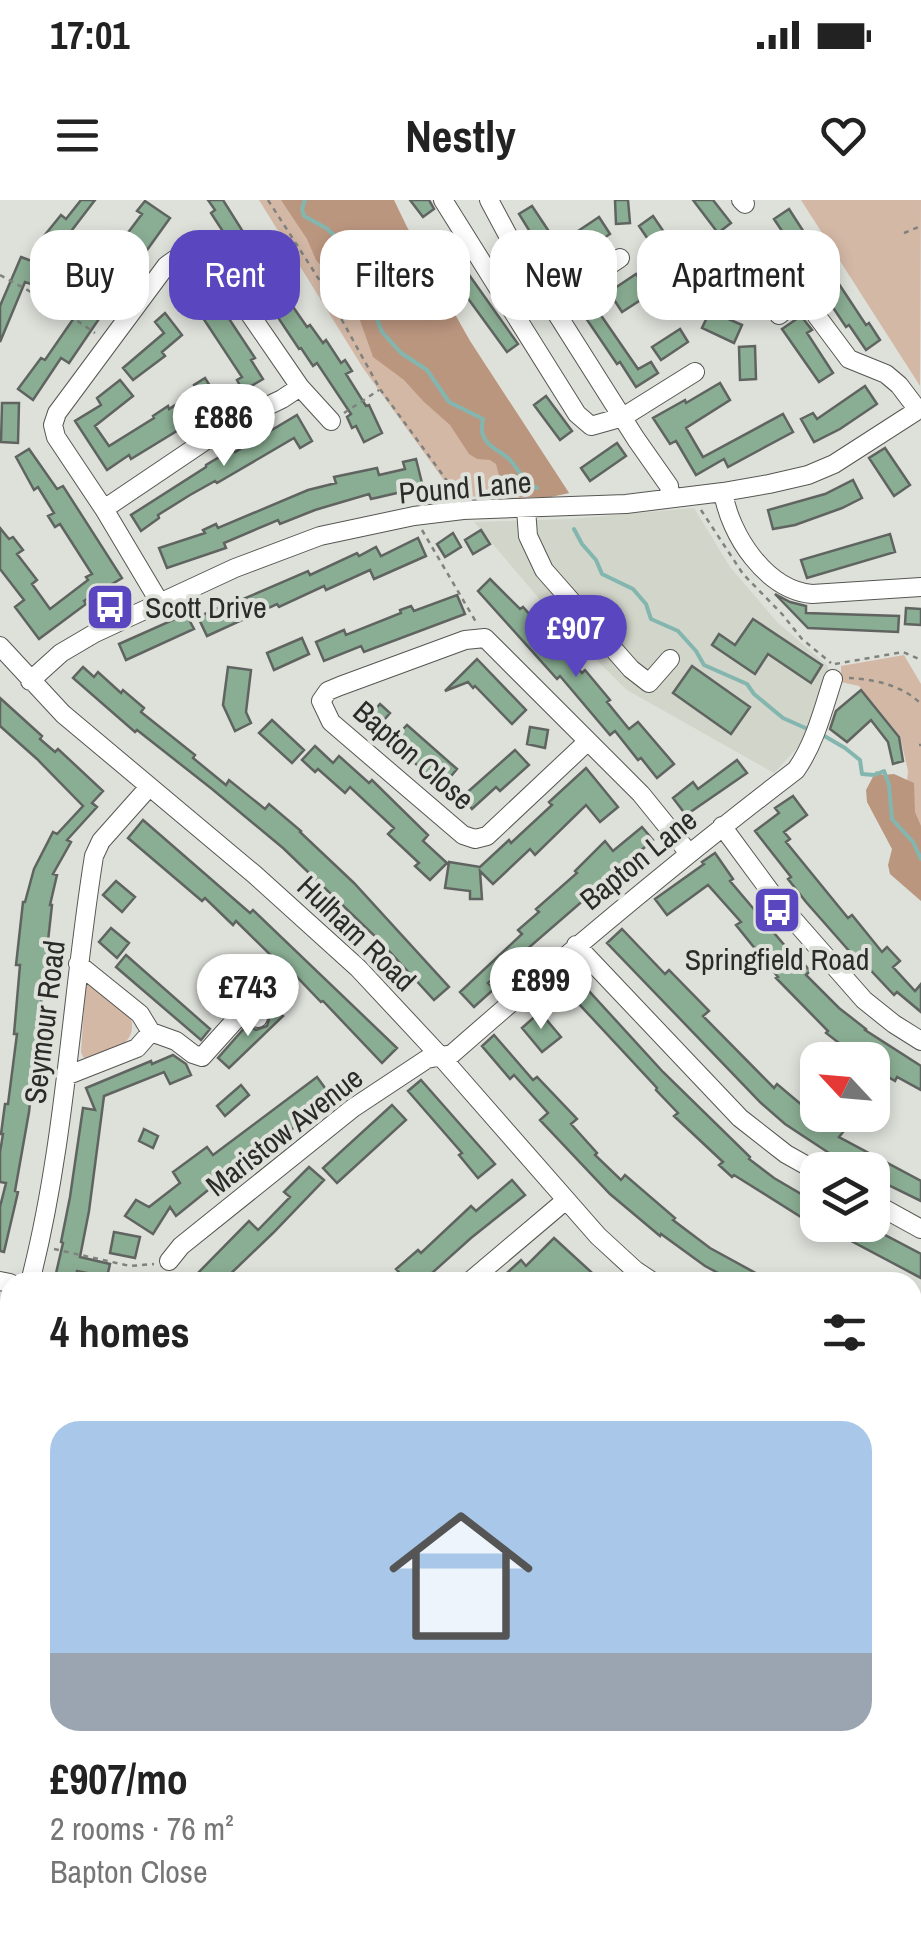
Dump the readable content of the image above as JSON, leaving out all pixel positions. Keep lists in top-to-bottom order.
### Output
{
  "streets": {
    "street": [
      "Pound Lane",
      "Bapton Close",
      "Bapton Lane",
      "Hulham Road",
      "Seymour Road",
      "Maristow Avenue"
    ]
  },
  "crossings": [
    ["Pound Lane", "Hulham Road"],
    ["Bapton Lane", "Hulham Road"],
    ["Bapton Lane", "Maristow Avenue"],
    ["Hulham Road", "Seymour Road"],
    ["Hulham Road", "Maristow Avenue"]
  ],
  "places": {
    "bus stop": ["Scott Drive", "Springfield Road"]
  },
  "north": "top left",
  "page": {
    "status": "17:01",
    "header": "Nestly",
    "chip": [
      "Buy",
      "Rent",
      "Filters",
      "New",
      "Apartment"
    ],
    "price": [
      "£886",
      "£907",
      "£899",
      "£743"
    ],
    "heading": "4 homes",
    "list": [
      {
        "name": "£907/mo",
        "note": "2 rooms · 76 m² · Bapton Close"
      }
    ]
  }
}
